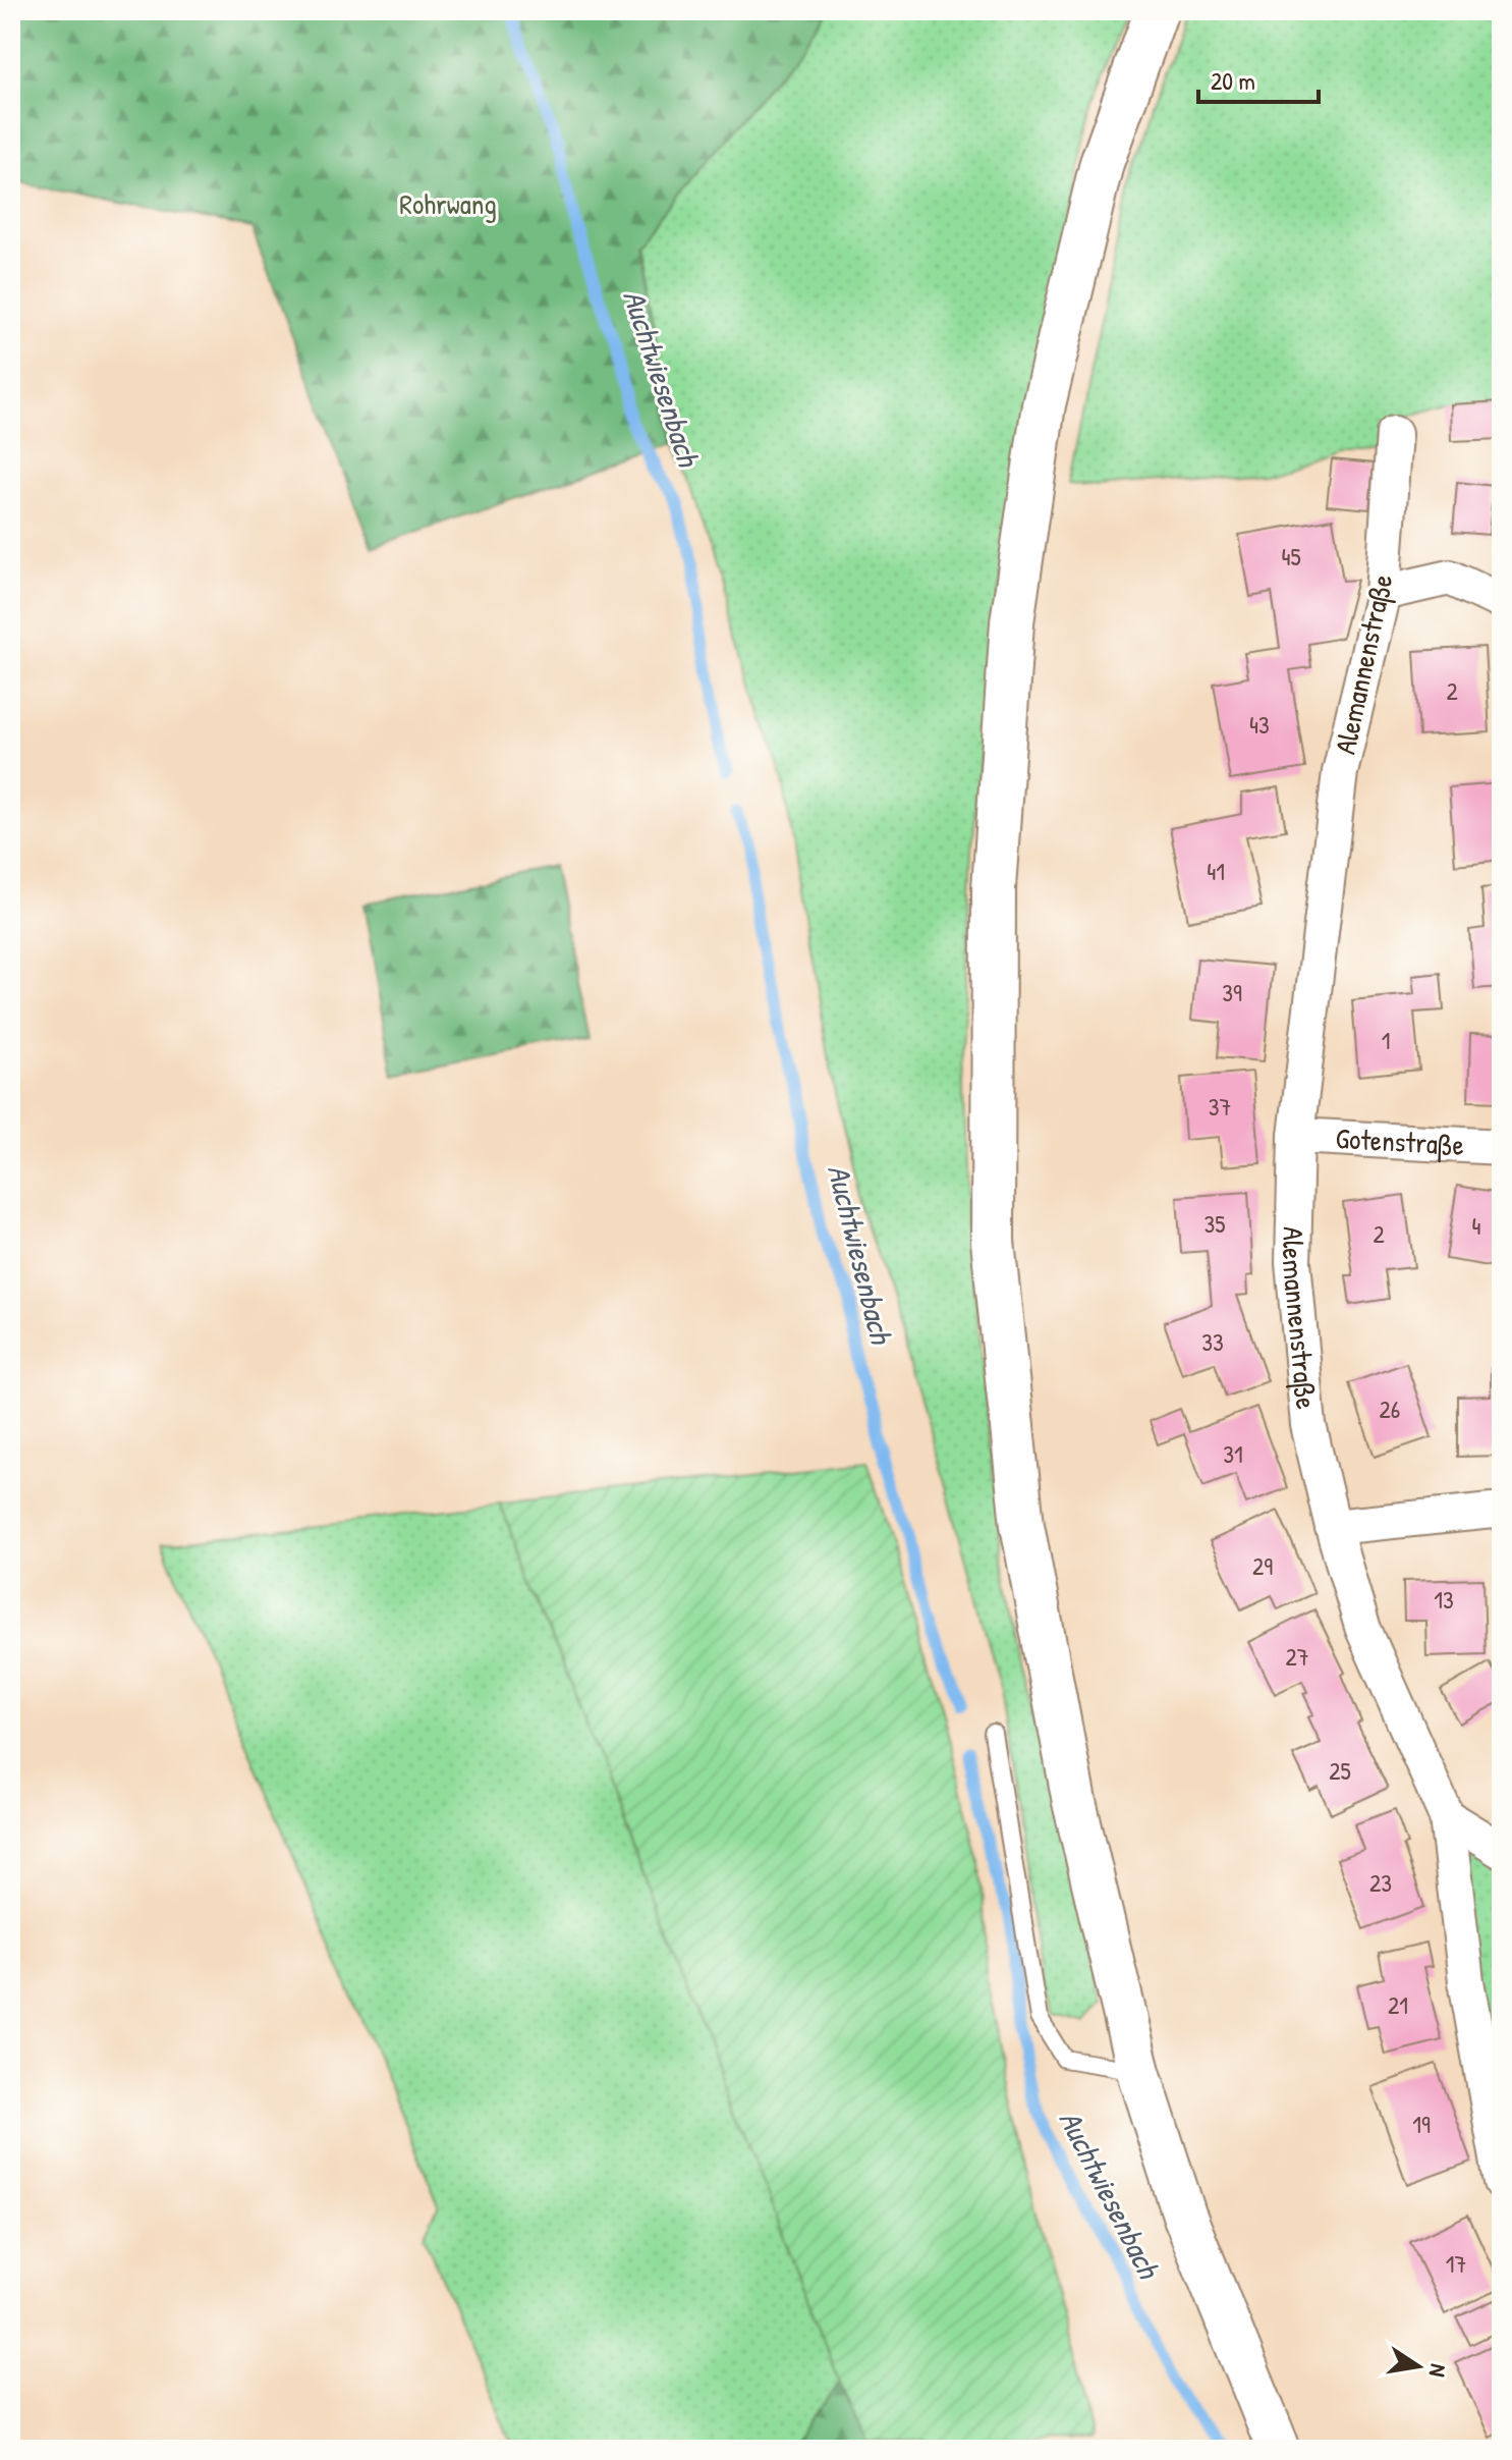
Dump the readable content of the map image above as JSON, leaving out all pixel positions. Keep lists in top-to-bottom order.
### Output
{
  "streets": {
    "street": ["Alemannenstraße", "Gotenstraße"]
  },
  "crossings": [
    ["Alemannenstraße", "Gotenstraße"]
  ],
  "water": ["Auchtwiesenbach"],
  "parks": ["Rohrwang"],
  "house_numbers": [
    "45",
    "2",
    "43",
    "41",
    "39",
    "1",
    "37",
    "35",
    "4",
    "2",
    "33",
    "26",
    "31",
    "29",
    "13",
    "27",
    "25",
    "23",
    "21",
    "19",
    "17"
  ],
  "scale_bar": "20 m",
  "north": "right"
}
